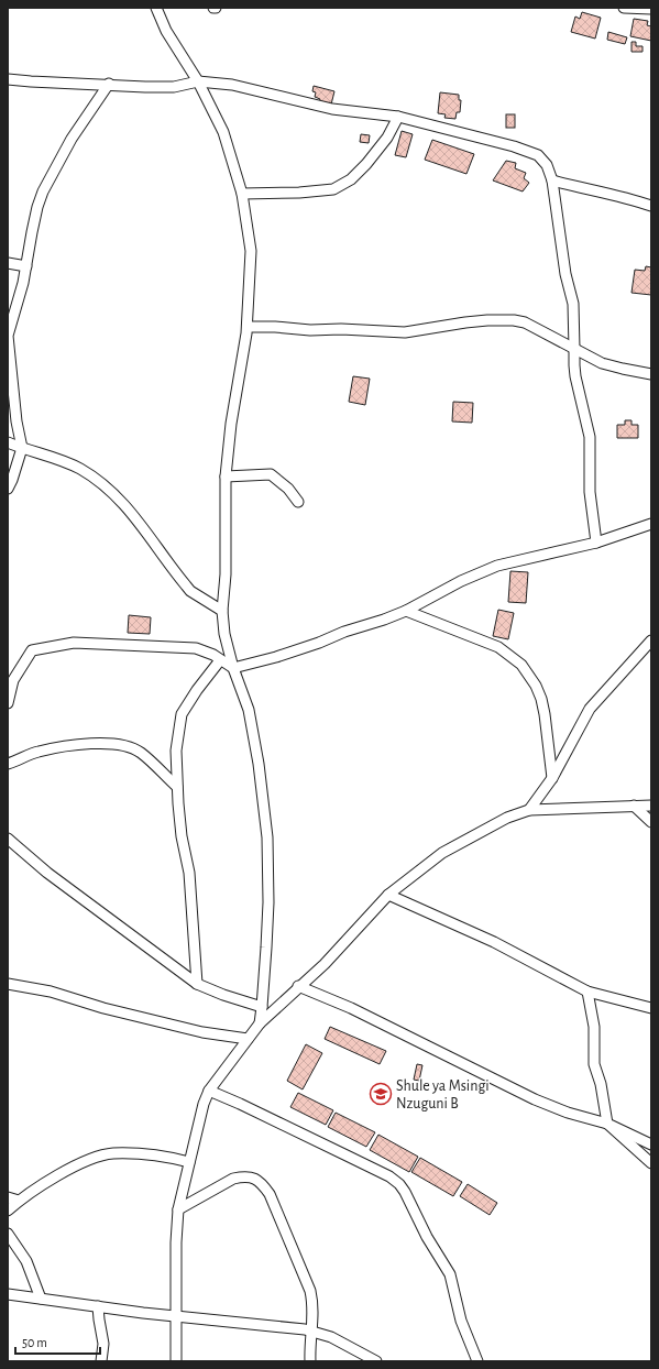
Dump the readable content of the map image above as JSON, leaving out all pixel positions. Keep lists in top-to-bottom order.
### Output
{
  "places": {
    "school or university": ["Shule ya Msingi Nzuguni B"]
  },
  "scale_bar": "50 m"
}
